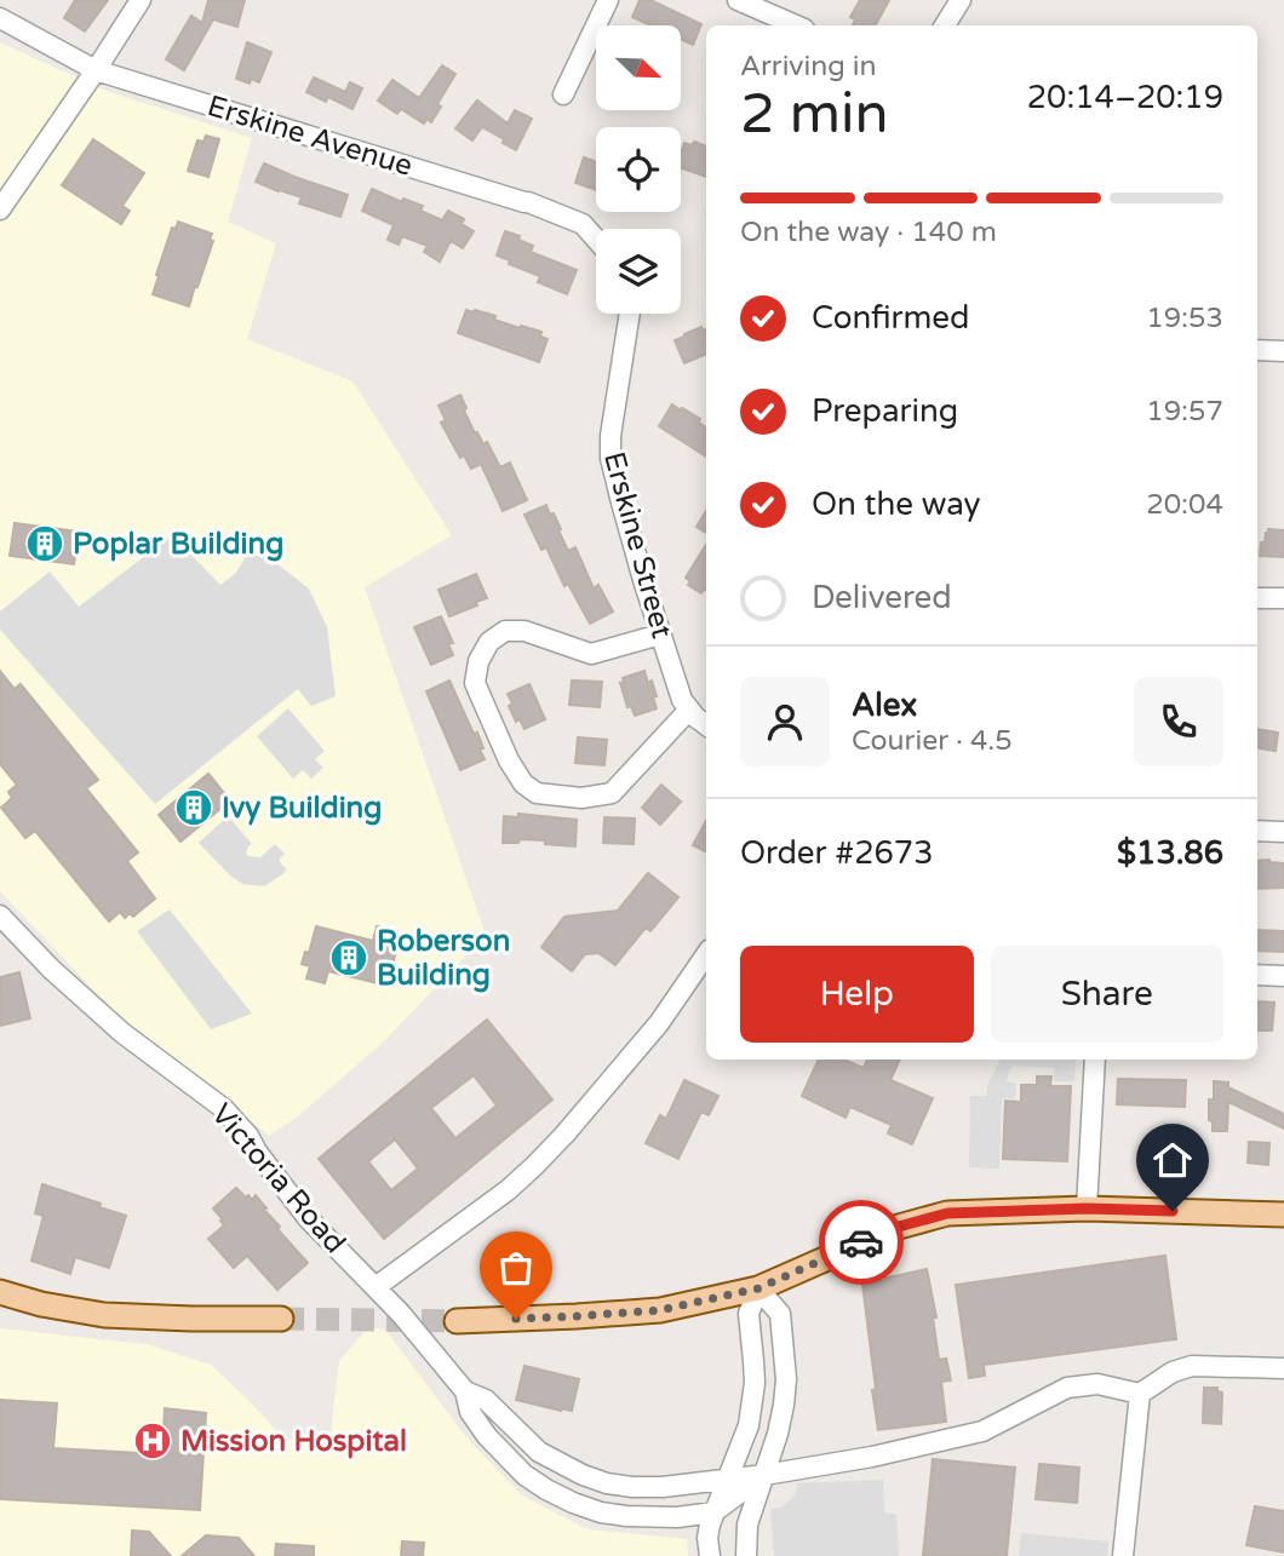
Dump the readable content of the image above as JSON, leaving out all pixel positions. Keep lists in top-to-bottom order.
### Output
{
  "streets": {
    "street": ["Erskine Avenue", "Erskine Street", "Victoria Road"]
  },
  "places": {
    "building": ["Poplar Building", "Ivy Building", "Roberson Building"],
    "hospital": ["Mission Hospital"]
  },
  "north": "bottom right",
  "page": {
    "heading": ["2 min", "Arriving in", "20:14–20:19"],
    "panel": [
      "Alex",
      "Courier · 4.5",
      "Order #2673",
      "$13.86"
    ],
    "bar": "On the way · 140 m",
    "list": [
      ["Confirmed", "19:53"],
      ["Preparing", "19:57"],
      ["On the way", "20:04"],
      "Delivered"
    ],
    "buttons": ["Help", "Share"]
  }
}
